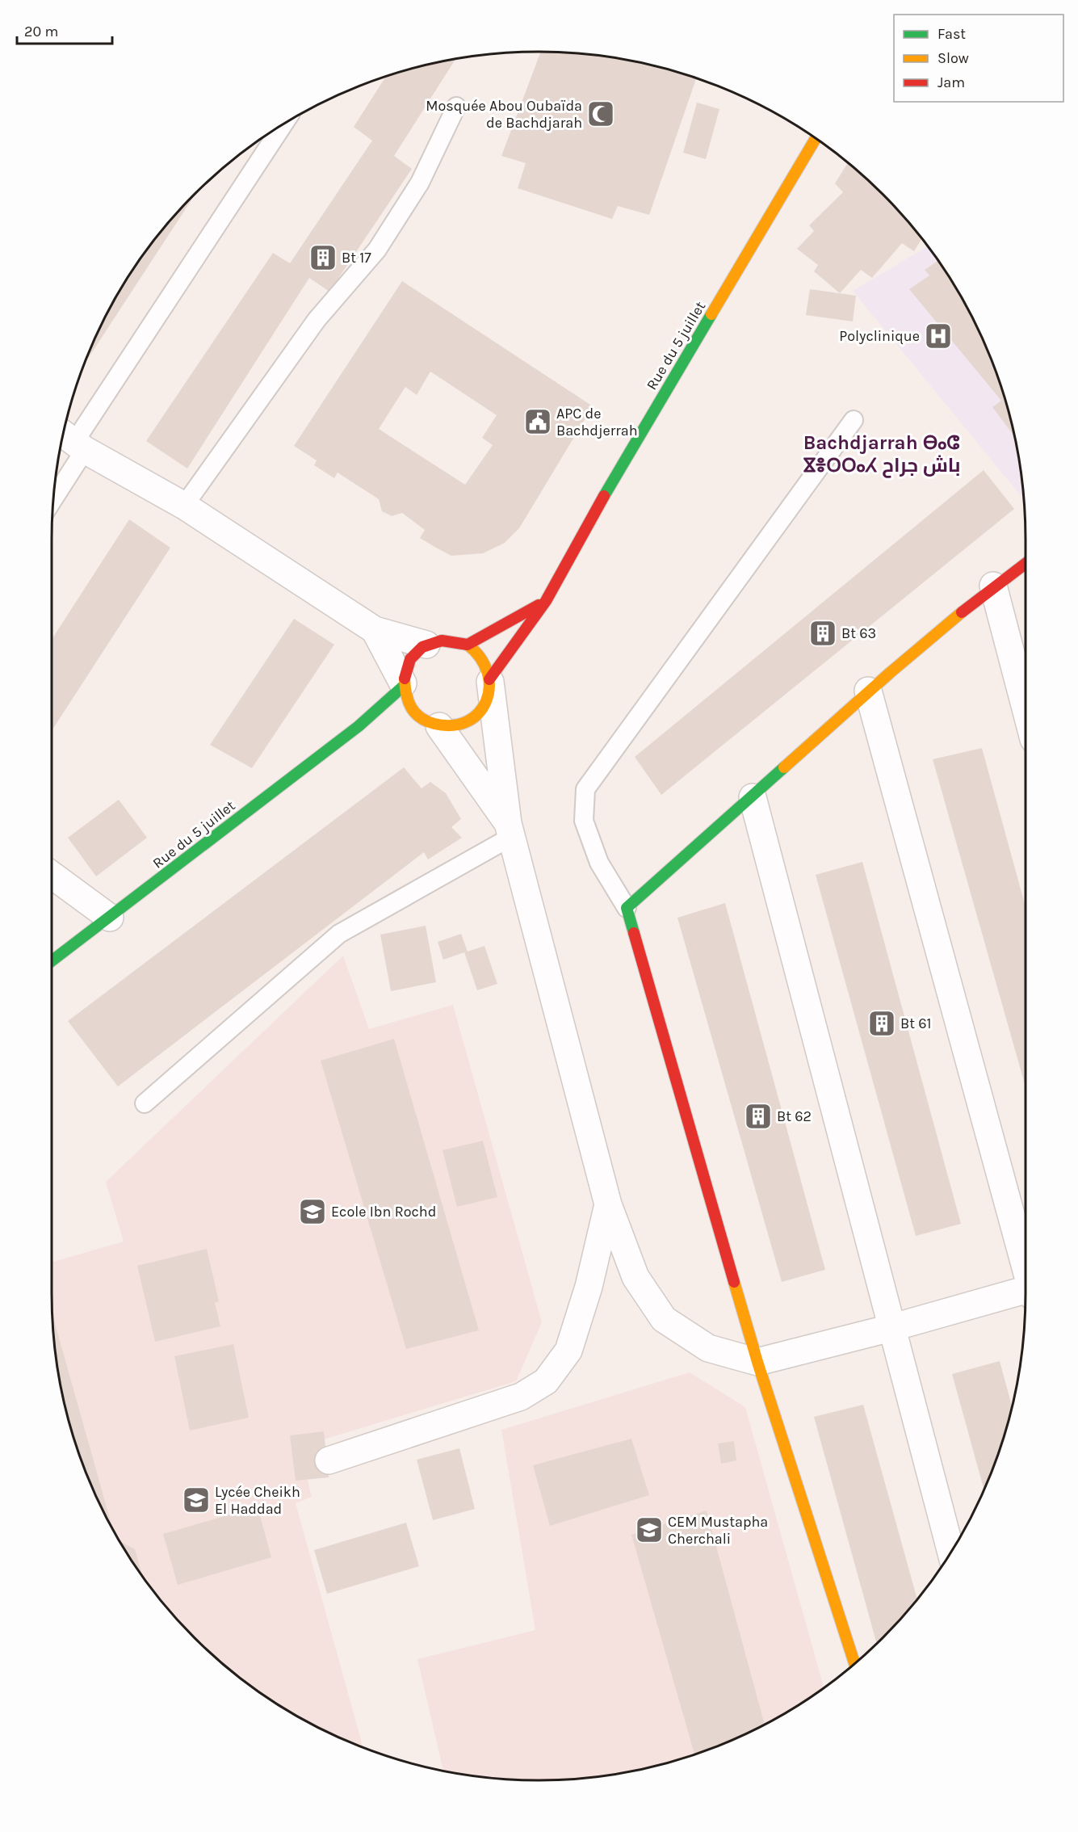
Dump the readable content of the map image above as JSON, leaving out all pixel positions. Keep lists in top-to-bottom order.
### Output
{
  "streets": {
    "street": ["Rue du 5 juillet"]
  },
  "districts": ["Bachdjarrah ⴱⴰⵛ ⴵⴻⵔⵔⴰⵃ باش جراح"],
  "places": {
    "mosque": ["Mosquée Abou Oubaïda de Bachdjarah"],
    "building": [
      "Bt 17",
      "Bt 63",
      "Bt 61",
      "Bt 62"
    ],
    "hospital": ["Polyclinique"],
    "public building": ["APC de Bachdjerrah"],
    "school or university": ["Ecole Ibn Rochd", "Lycée Cheikh El Haddad", "CEM Mustapha Cherchali"]
  },
  "legend": ["Fast", "Slow", "Jam"],
  "scale_bar": "20 m"
}
